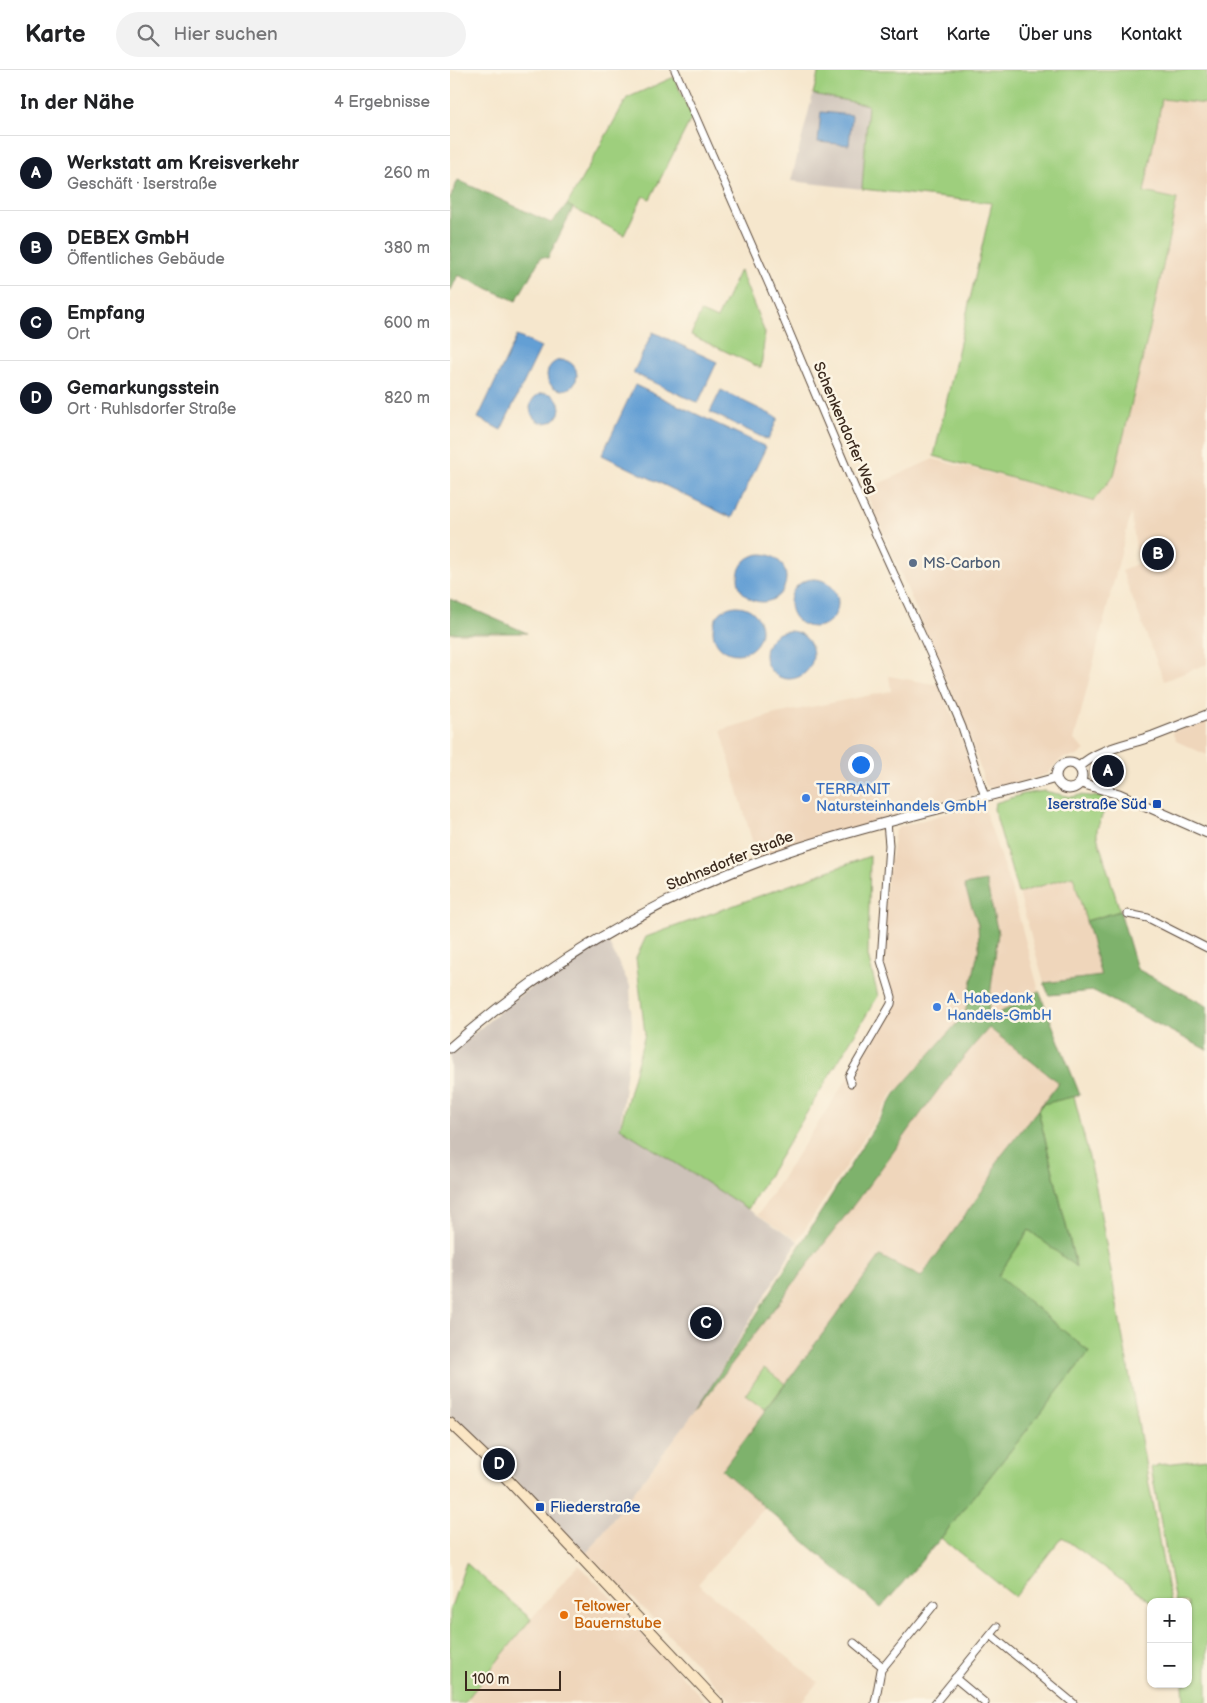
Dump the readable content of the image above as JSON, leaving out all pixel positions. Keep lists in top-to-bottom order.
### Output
{
  "streets": {
    "street": ["Schenkendorfer Weg", "Stahnsdorfer Straße"]
  },
  "crossings": [
    ["Schenkendorfer Weg", "Stahnsdorfer Straße"]
  ],
  "places": {
    "other": [
      "MS-Carbon",
      "TERRANIT Natursteinhandels GmbH",
      "A. Habedank Handels-GmbH",
      "Teltower Bauernstube"
    ],
    "transit": ["Iserstraße Süd", "Fliederstraße"]
  },
  "scale_bar": "100 m",
  "page": {
    "header": "Karte",
    "search": "Hier suchen",
    "nav": [
      "Start",
      "Karte",
      "Über uns",
      "Kontakt"
    ],
    "heading": ["In der Nähe", "4 Ergebnisse"],
    "list": [
      {
        "mark": "A",
        "name": "Werkstatt am Kreisverkehr",
        "note": "Geschäft · Iserstraße",
        "value": "260 m"
      },
      {
        "mark": "B",
        "name": "DEBEX GmbH",
        "note": "Öffentliches Gebäude",
        "value": "380 m"
      },
      {
        "mark": "C",
        "name": "Empfang",
        "note": "Ort",
        "value": "600 m"
      },
      {
        "mark": "D",
        "name": "Gemarkungsstein",
        "note": "Ort · Ruhlsdorfer Straße",
        "value": "820 m"
      }
    ],
    "pins": [
      "B",
      "A",
      "C",
      "D"
    ],
    "map_buttons": ["+", "−"],
    "scale": "100 m"
  }
}
